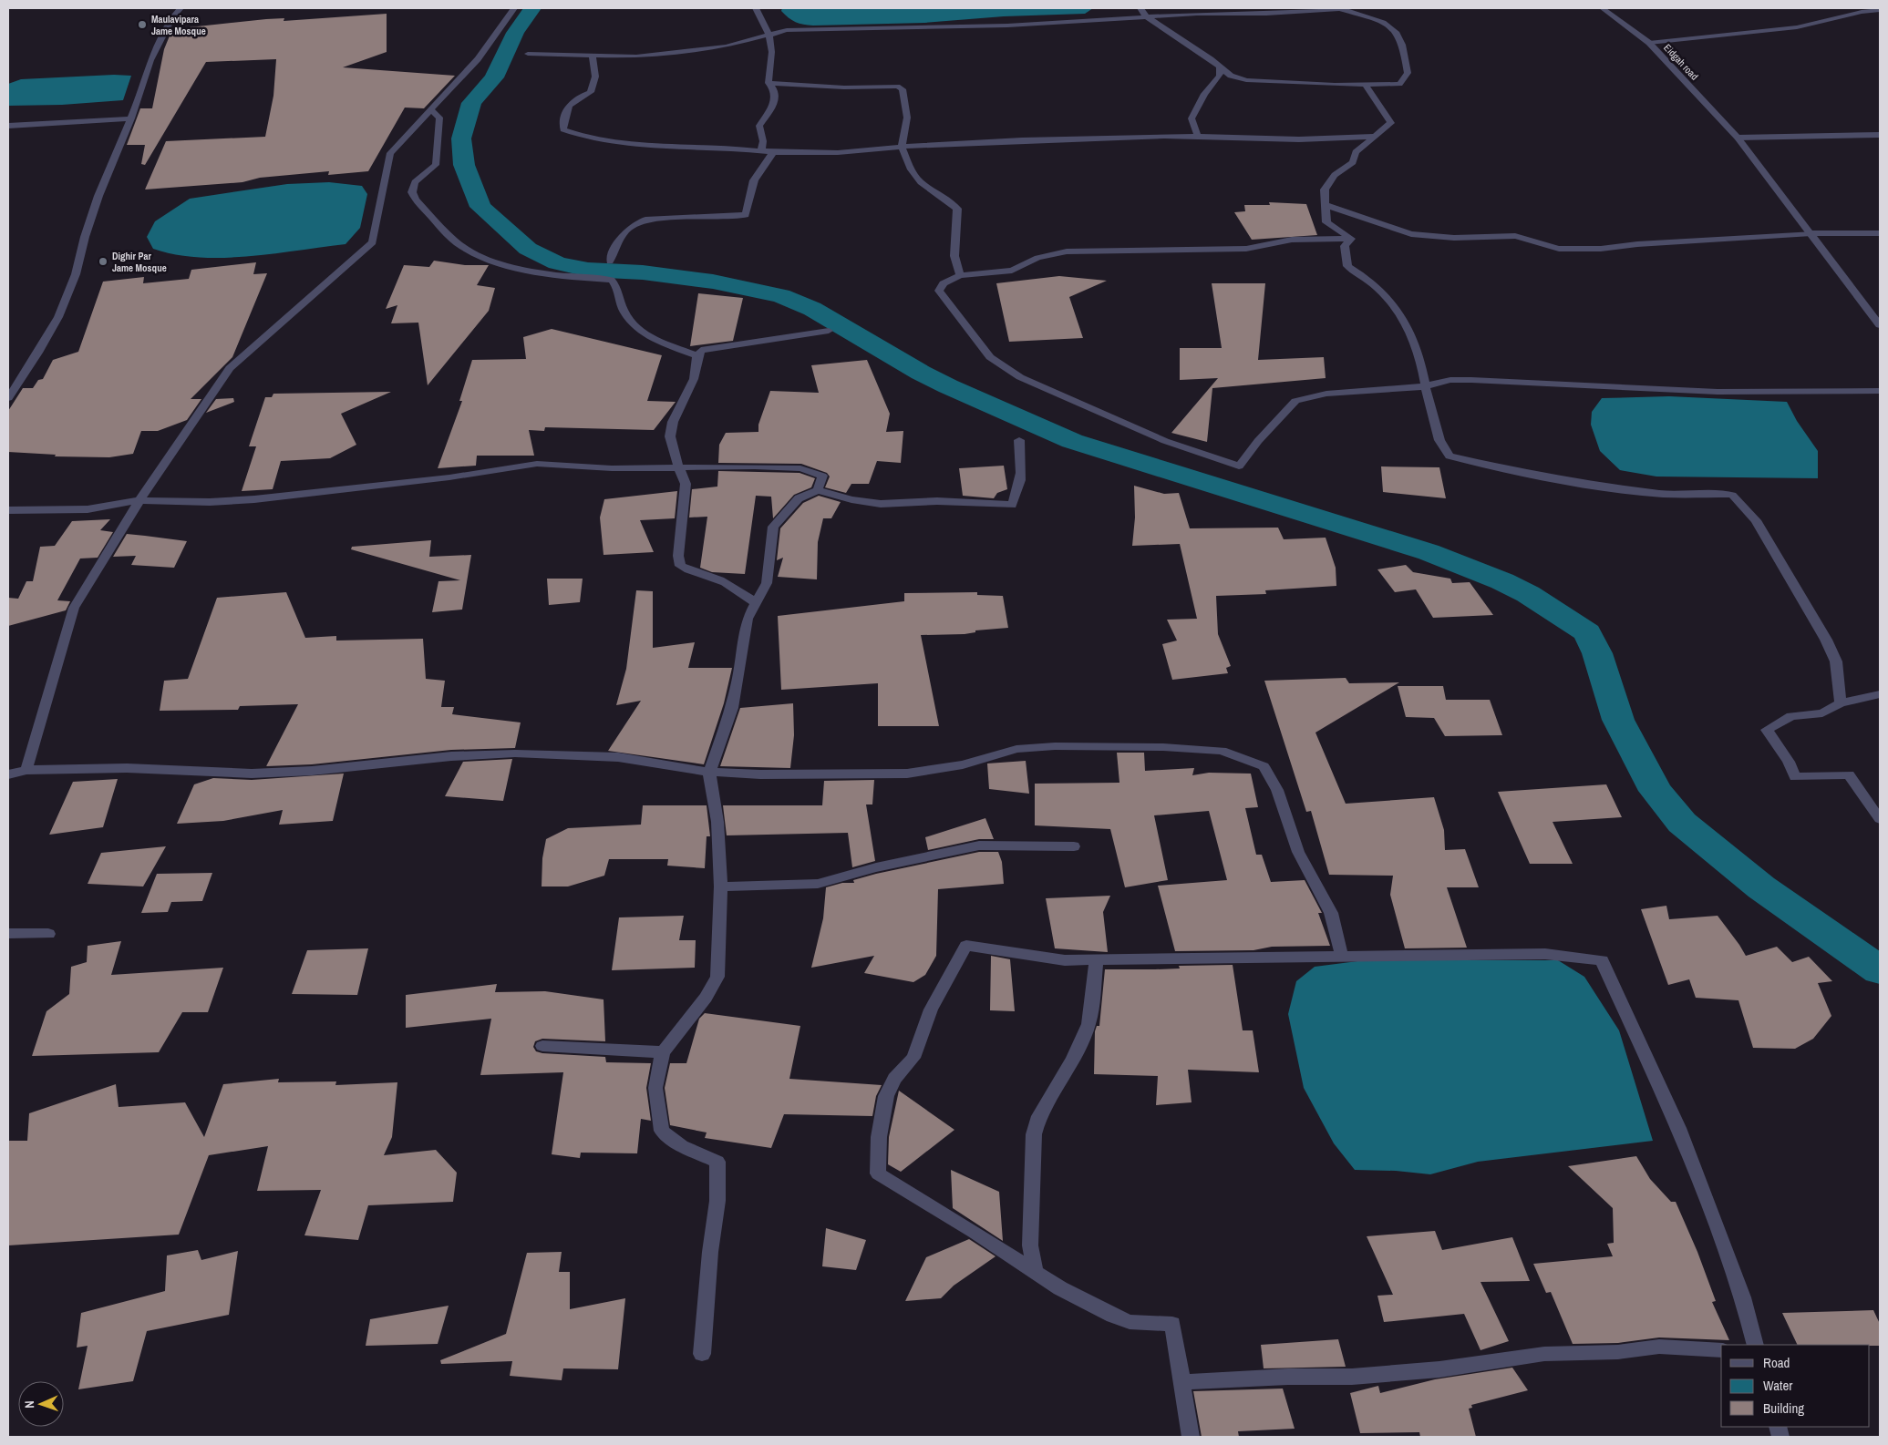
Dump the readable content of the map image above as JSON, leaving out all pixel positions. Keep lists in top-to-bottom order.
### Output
{
  "streets": {
    "street": ["Eidgah road"]
  },
  "places": ["Maulavipara Jame Mosque", "Dighir Par Jame Mosque"],
  "legend": ["Road", "Water", "Building"],
  "north": "left"
}
